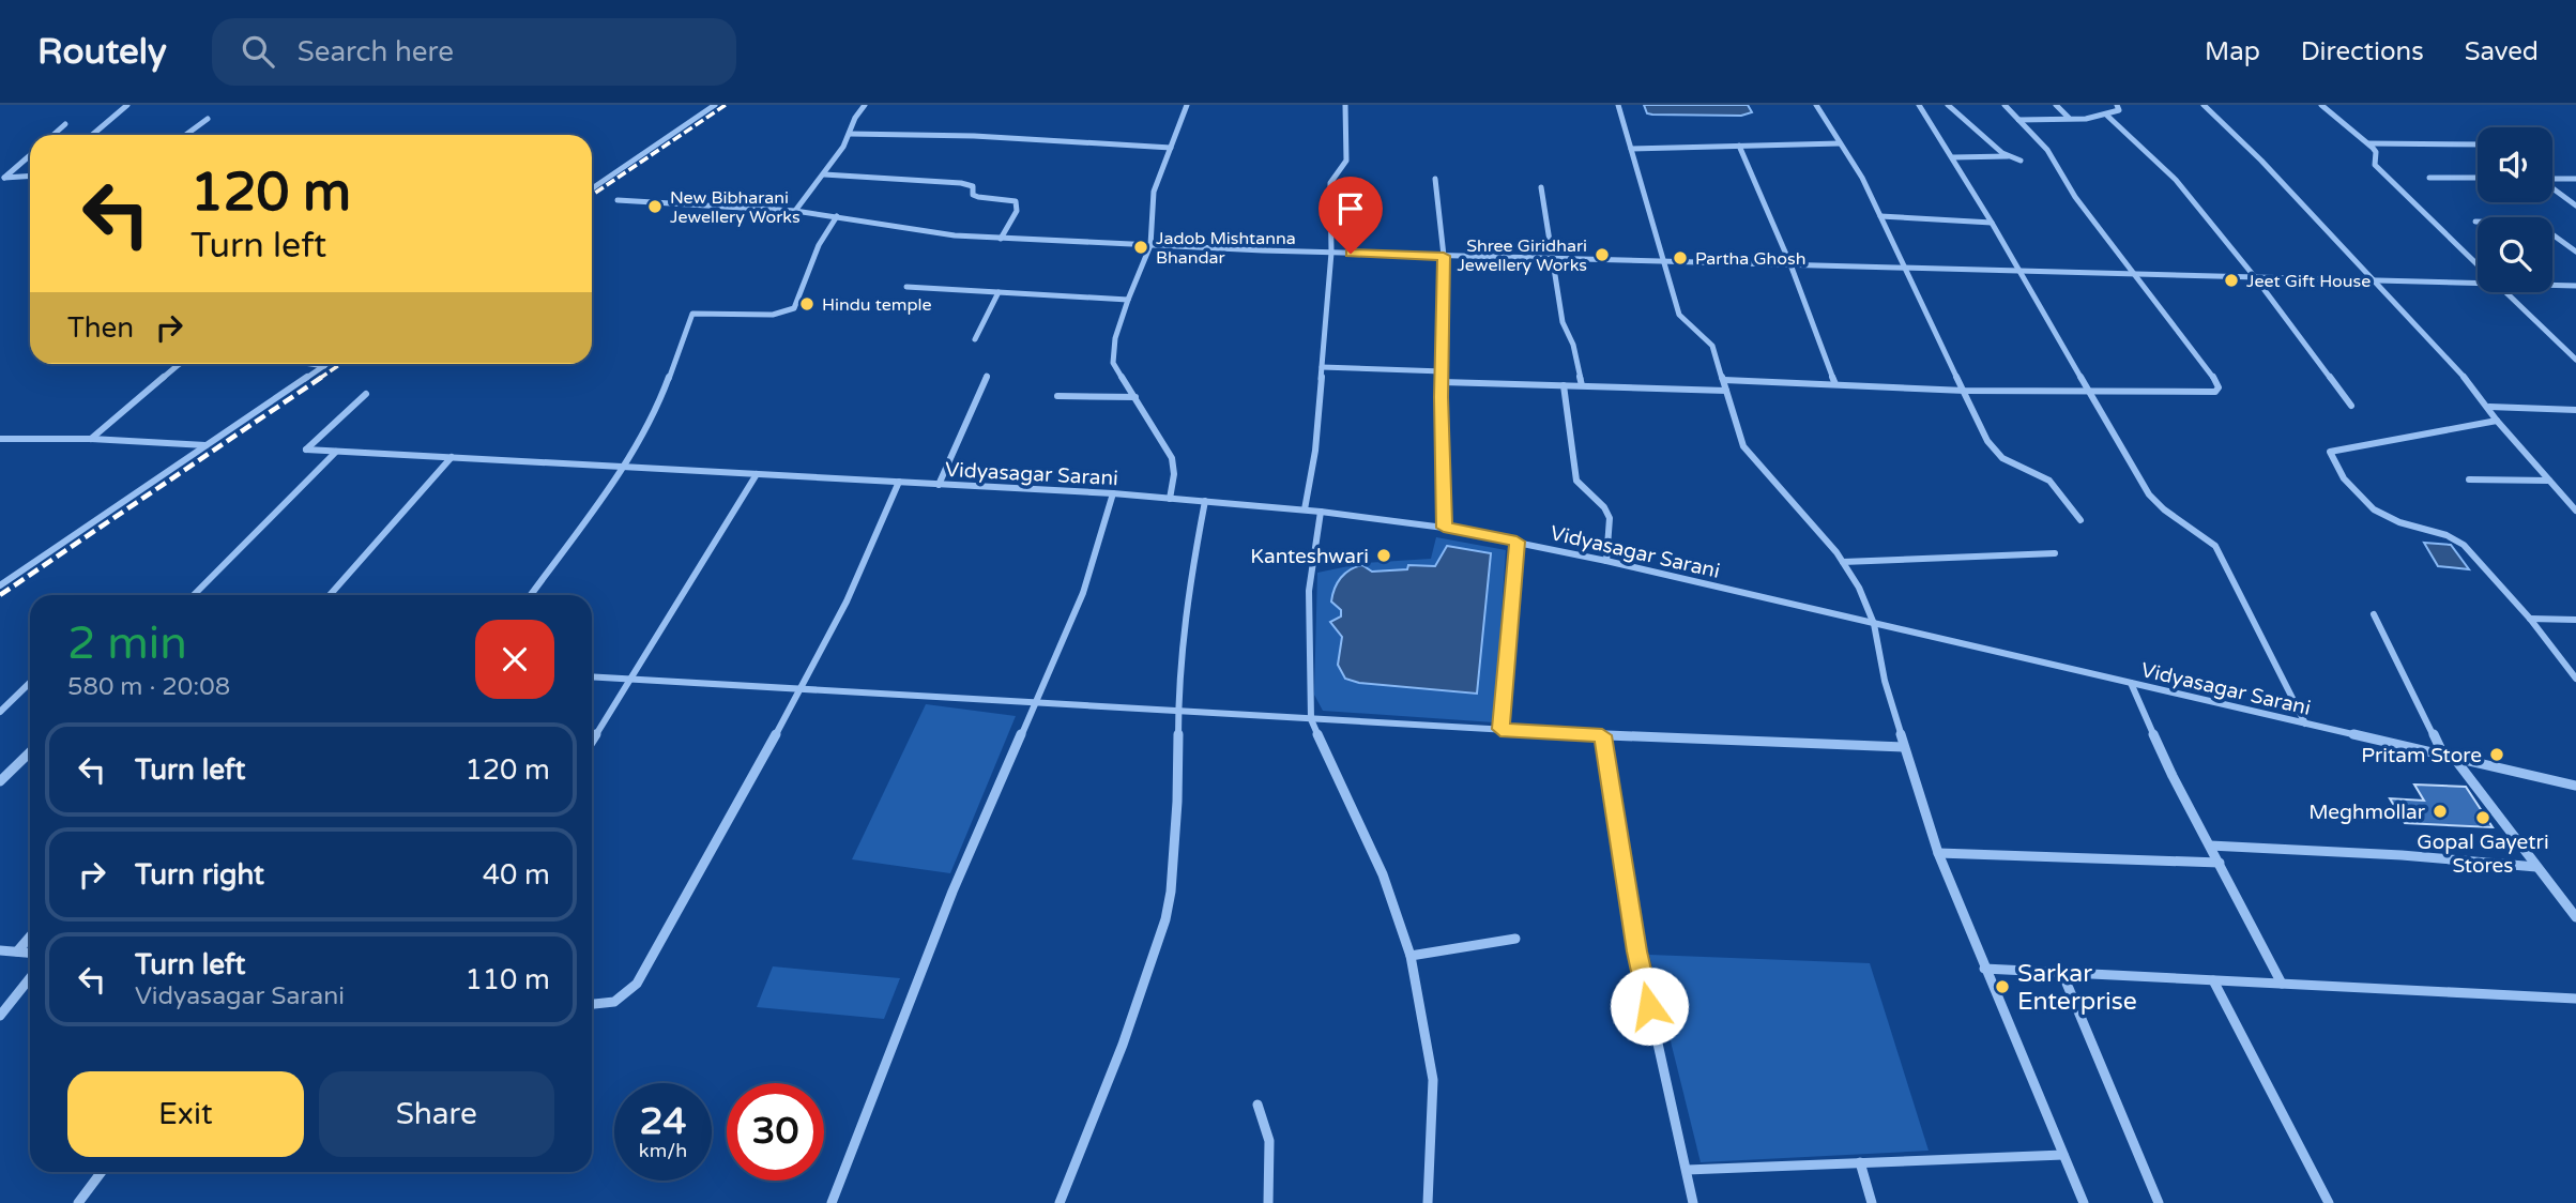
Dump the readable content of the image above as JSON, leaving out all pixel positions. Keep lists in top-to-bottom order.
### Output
{
  "streets": {
    "street": ["Vidyasagar Sarani"]
  },
  "places": [
    "New Bibharani Jewellery Works",
    "Jadob Mishtanna Bhandar",
    "Shree Giridhari Jewellery Works",
    "Partha Ghosh",
    "Jeet Gift House",
    "Hindu temple",
    "Kanteshwari",
    "Pritam Store",
    "Meghmollar",
    "Gopal Gayetri Stores",
    "Sarkar Enterprise"
  ],
  "page": {
    "header": "Routely",
    "search": "Search here",
    "nav": ["Map", "Directions", "Saved"],
    "turn": ["120 m", "Turn left"],
    "then": "Then",
    "heading": ["2 min", "580 m · 20:08"],
    "list": [
      {
        "name": "Turn left",
        "value": "120 m"
      },
      {
        "name": "Turn right",
        "value": "40 m"
      },
      {
        "name": "Turn left",
        "note": "Vidyasagar Sarani",
        "value": "110 m"
      }
    ],
    "buttons": ["Exit", "Share"],
    "speed": "24 km/h",
    "limit": "30"
  }
}
